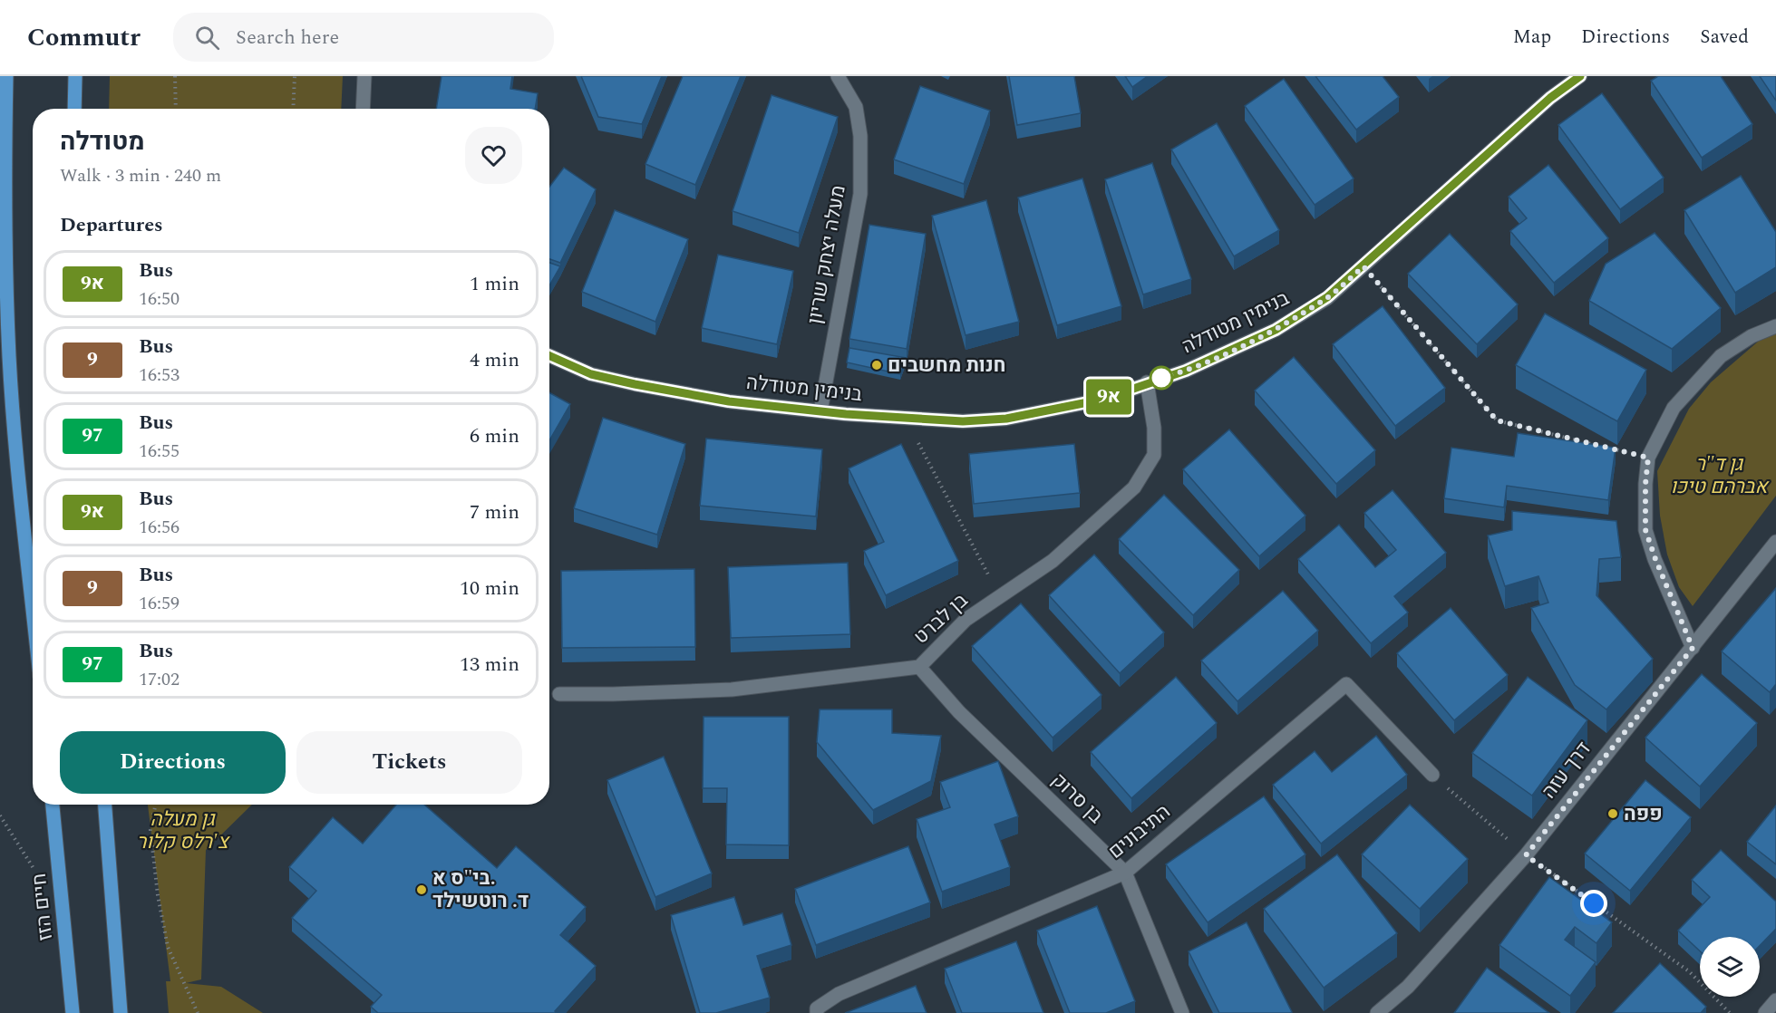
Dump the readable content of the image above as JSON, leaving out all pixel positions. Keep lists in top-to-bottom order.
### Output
{
  "streets": {
    "main road": ["חיים הזז"],
    "street": [
      "מעלה יצחק שריון",
      "בנימין מטודלה",
      "בן לברט",
      "דרך עזה",
      "בן סרוק",
      "התיבונים"
    ]
  },
  "crossings": [
    ["מעלה יצחק שריון", "בנימין מטודלה"],
    ["בנימין מטודלה", "בן לברט"],
    ["בן לברט", "בן סרוק"],
    ["בן סרוק", "התיבונים"]
  ],
  "parks": ["גן ד\"ר אברהם טיכו", "גן מעלה צ'רלס קלור"],
  "places": ["חנות מחשבים", "פפה", "בי\"ס א. ד. רוטשילד"],
  "lines": ["bus line 9א"],
  "page": {
    "header": "Commutr",
    "search": "Search here",
    "nav": ["Map", "Directions", "Saved"],
    "on_map": "9א",
    "heading": [
      ["מטודלה", "Walk · 3 min · 240 m"],
      "Departures"
    ],
    "list": [
      {
        "mark": "9א",
        "name": "Bus",
        "note": "16:50",
        "value": "1 min"
      },
      {
        "mark": "9",
        "name": "Bus",
        "note": "16:53",
        "value": "4 min"
      },
      {
        "mark": "97",
        "name": "Bus",
        "note": "16:55",
        "value": "6 min"
      },
      {
        "mark": "9א",
        "name": "Bus",
        "note": "16:56",
        "value": "7 min"
      },
      {
        "mark": "9",
        "name": "Bus",
        "note": "16:59",
        "value": "10 min"
      },
      {
        "mark": "97",
        "name": "Bus",
        "note": "17:02",
        "value": "13 min"
      }
    ],
    "buttons": ["Directions", "Tickets"]
  }
}
